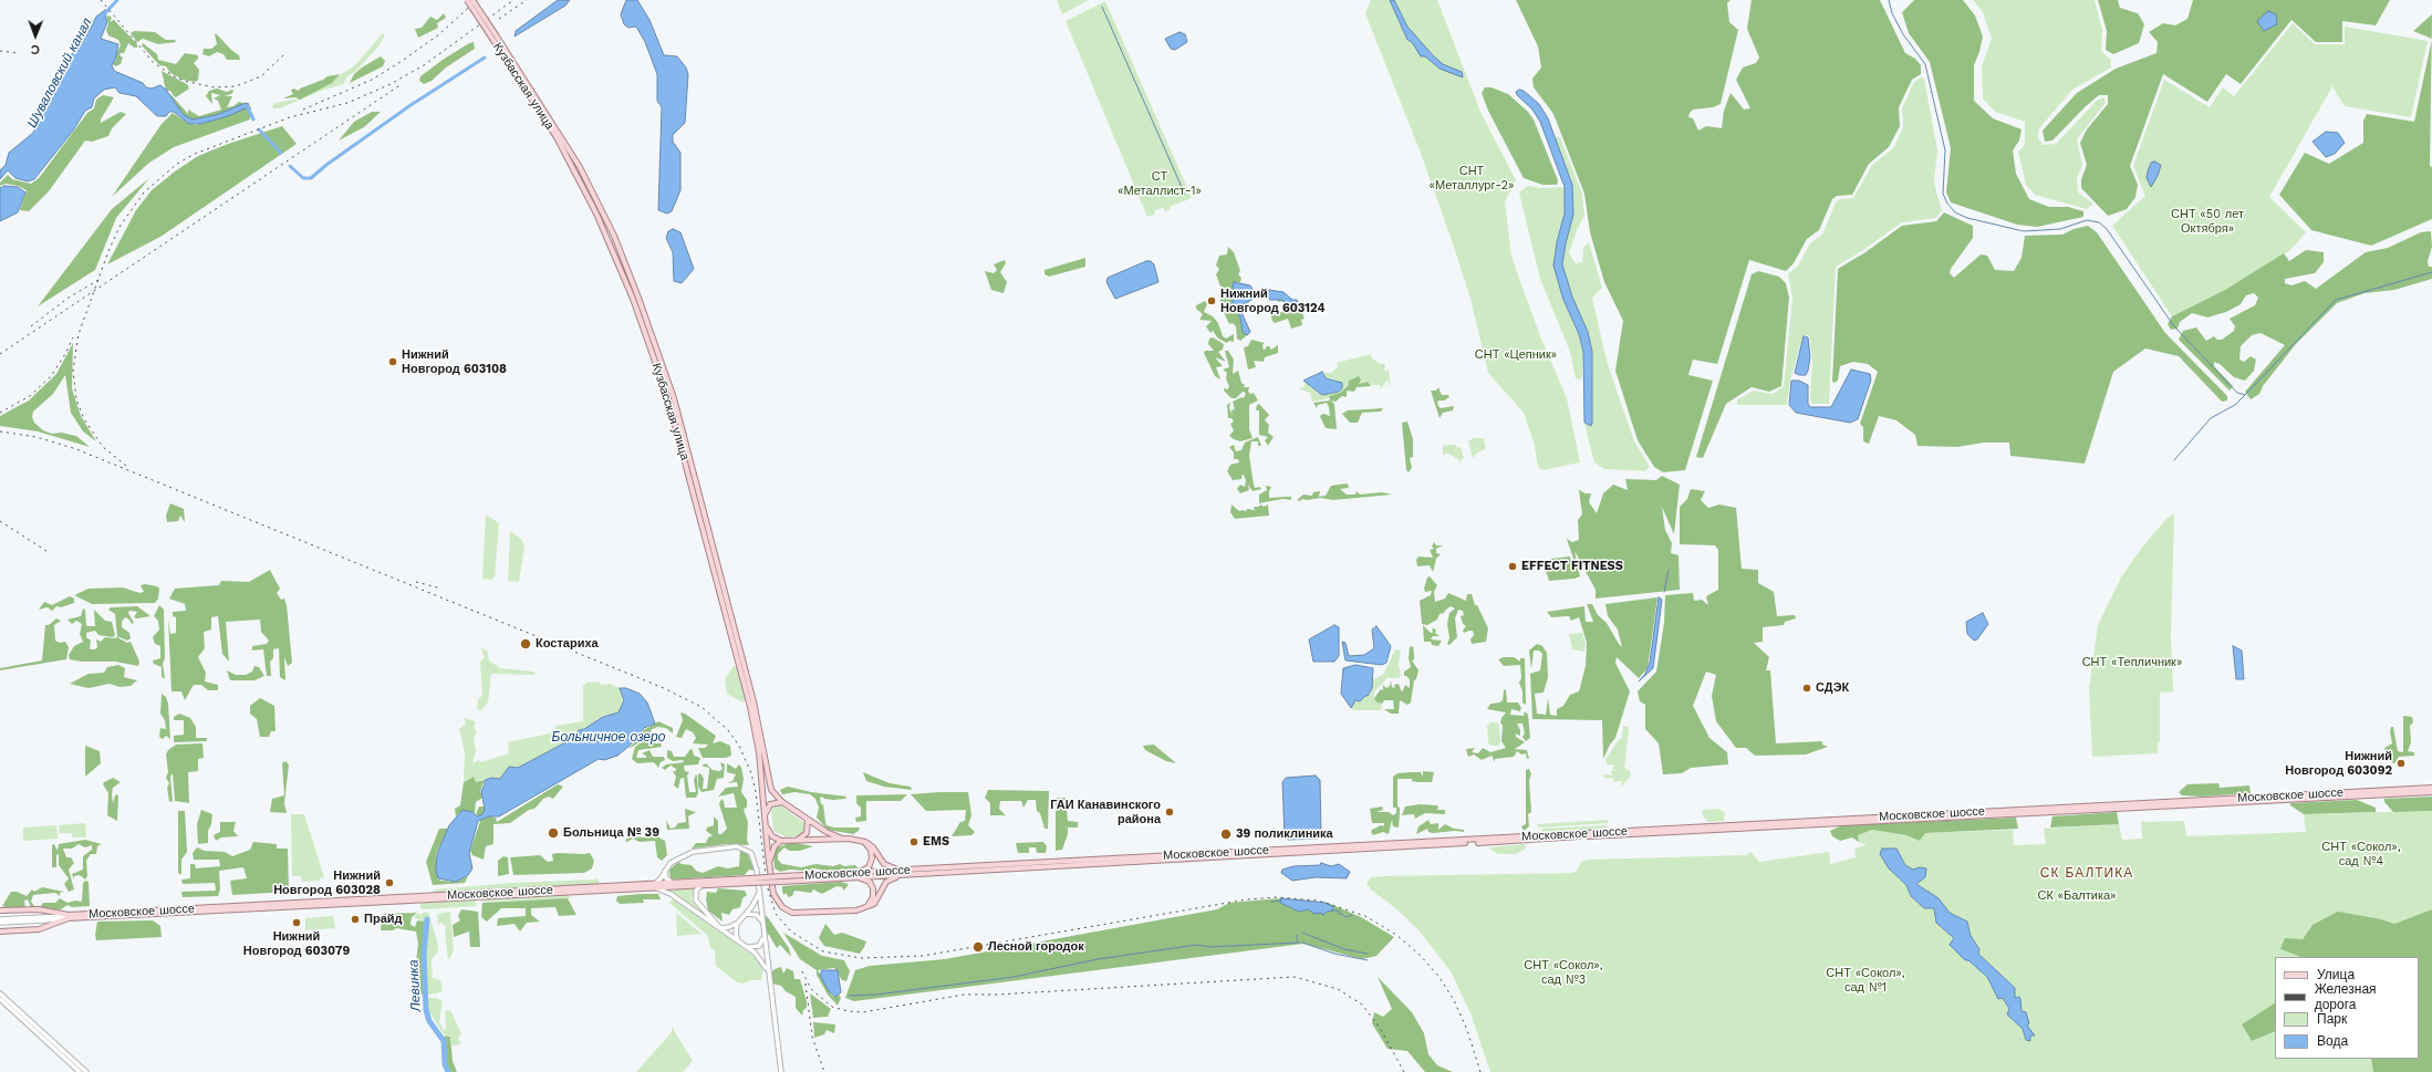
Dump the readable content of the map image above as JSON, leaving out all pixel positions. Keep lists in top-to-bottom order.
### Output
{
  "streets": {
    "main road": ["Кузбасская улица", "Московское шоссе"]
  },
  "districts": ["СК БАЛТИКА"],
  "water": ["Шуваловский канал", "Больничное озеро", "Левинка"],
  "parks": [
    "СНТ «Металлург-2»",
    "СТ «Металлист-1»",
    "СНТ «50 лет Октября»",
    "СНТ «Цепник»",
    "СНТ «Тепличник»",
    "СНТ «Сокол», сад №4",
    "СК «Балтика»",
    "СНТ «Сокол», сад №3",
    "СНТ «Сокол», сад №1"
  ],
  "places": [
    "Нижний Новгород 603124",
    "Нижний Новгород 603108",
    "EFFECT FITNESS",
    "Костариха",
    "СДЭК",
    "Нижний Новгород 603092",
    "ГАИ Канавинского района",
    "Больница № 39",
    "39 поликлиника",
    "EMS",
    "Нижний Новгород 603028",
    "Прайд",
    "Нижний Новгород 603079",
    "Лесной городок"
  ],
  "legend": [
    "Улица",
    "Железная дорога",
    "Парк",
    "Вода"
  ],
  "north": "bottom"
}
